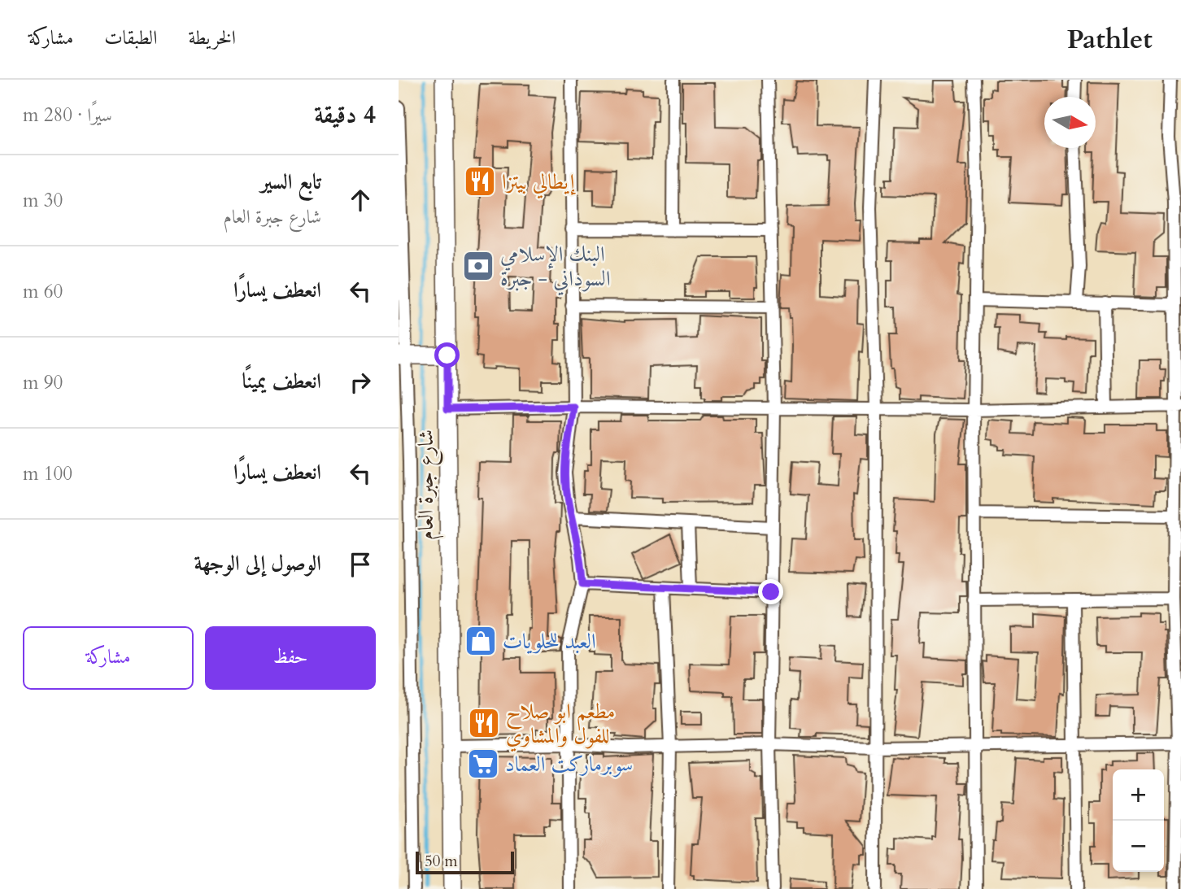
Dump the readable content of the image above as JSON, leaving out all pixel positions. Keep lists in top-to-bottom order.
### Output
{
  "streets": {
    "main road": ["شارع جبرة العام"]
  },
  "places": {
    "restaurant": ["إيطالي بيتزا", "مطعم ابو صلاح للفول والمشاوي"],
    "bank": ["البنك الإسلامي السوداني - جبرة"],
    "shop": ["العبد للحلويات"],
    "supermarket": ["سوبرماركت العماد"]
  },
  "scale_bar": "50 m",
  "north": "right",
  "page": {
    "header": "Pathlet",
    "nav": ["الخريطة", "الطبقات", "مشاركة"],
    "heading": ["4 دقيقة", "سيرًا · 280 m"],
    "list": [
      ["تابع السير", "شارع جبرة العام", "30 m"],
      ["انعطف يسارًا", "60 m"],
      ["انعطف يمينًا", "90 m"],
      ["انعطف يسارًا", "100 m"],
      "الوصول إلى الوجهة"
    ],
    "buttons": ["حفظ", "مشاركة"],
    "map_buttons": ["+", "−"],
    "scale": "50 m"
  }
}
